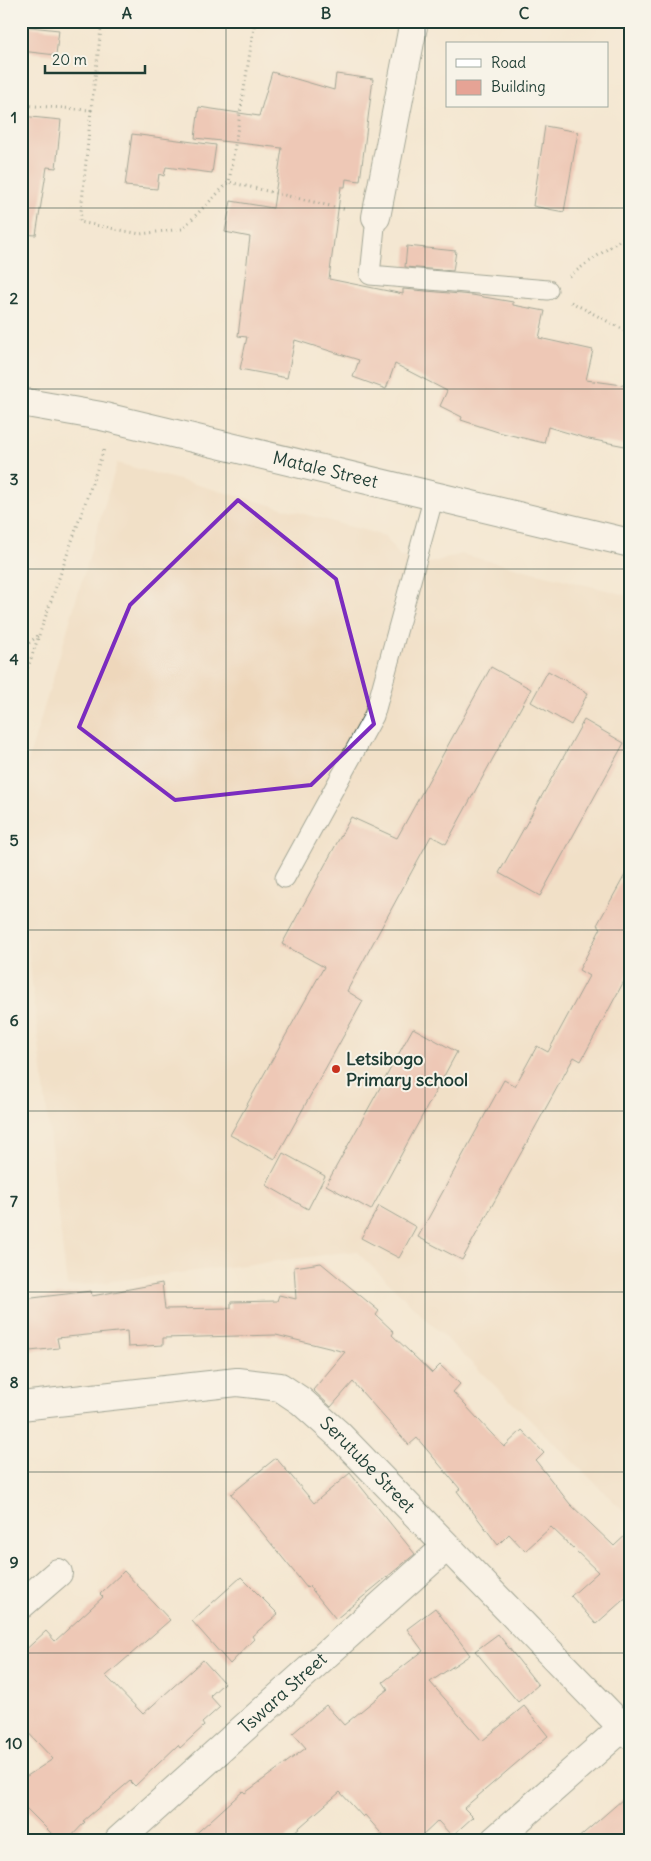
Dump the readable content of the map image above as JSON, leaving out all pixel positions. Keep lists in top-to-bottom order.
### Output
{
  "streets": {
    "street": ["Matale Street", "Serutube Street", "Tswara Street"]
  },
  "crossings": [
    ["Serutube Street", "Tswara Street"]
  ],
  "places": ["Letsibogo Primary school"],
  "legend": ["Road", "Building"],
  "scale_bar": "20 m",
  "grid": {
    "columns": ["A", "B", "C"],
    "rows": [
      "1",
      "2",
      "3",
      "4",
      "5",
      "6",
      "7",
      "8",
      "9",
      "10"
    ]
  }
}
